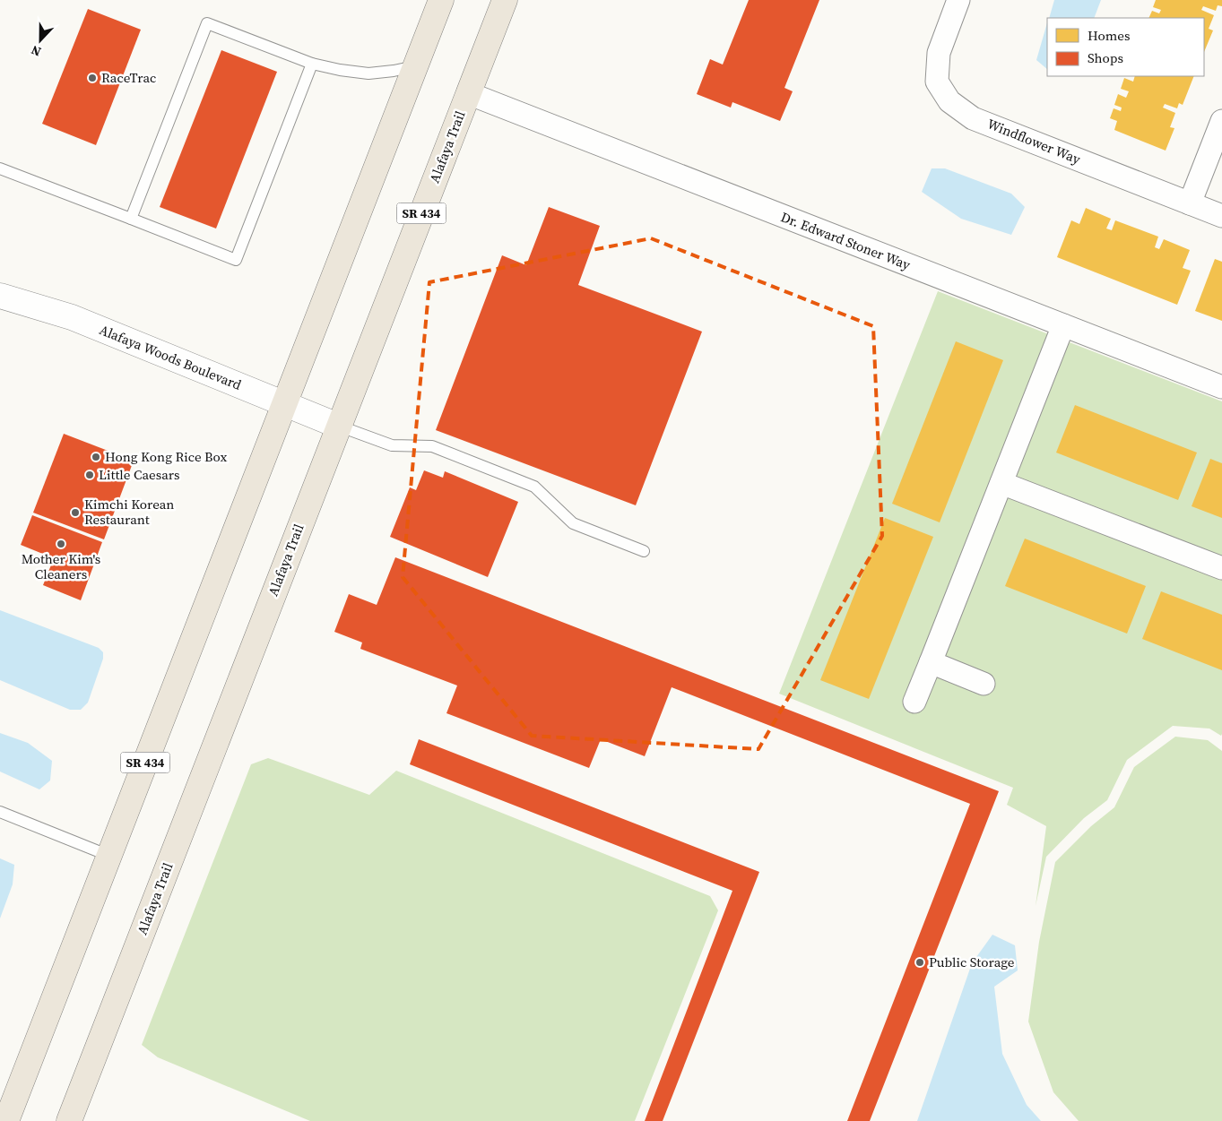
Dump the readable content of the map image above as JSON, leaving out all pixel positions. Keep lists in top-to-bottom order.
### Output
{
  "streets": {
    "main road": ["Alafaya Trail", "SR 434"],
    "street": ["Windflower Way", "Dr. Edward Stoner Way", "Alafaya Woods Boulevard"]
  },
  "crossings": [
    ["Alafaya Trail", "Dr. Edward Stoner Way"],
    ["Alafaya Trail", "Alafaya Woods Boulevard"],
    ["SR 434", "Alafaya Woods Boulevard"]
  ],
  "places": [
    "RaceTrac",
    "Hong Kong Rice Box",
    "Little Caesars",
    "Kimchi Korean Restaurant",
    "Mother Kim's Cleaners",
    "Public Storage"
  ],
  "legend": ["Homes", "Shops"],
  "north": "bottom"
}
